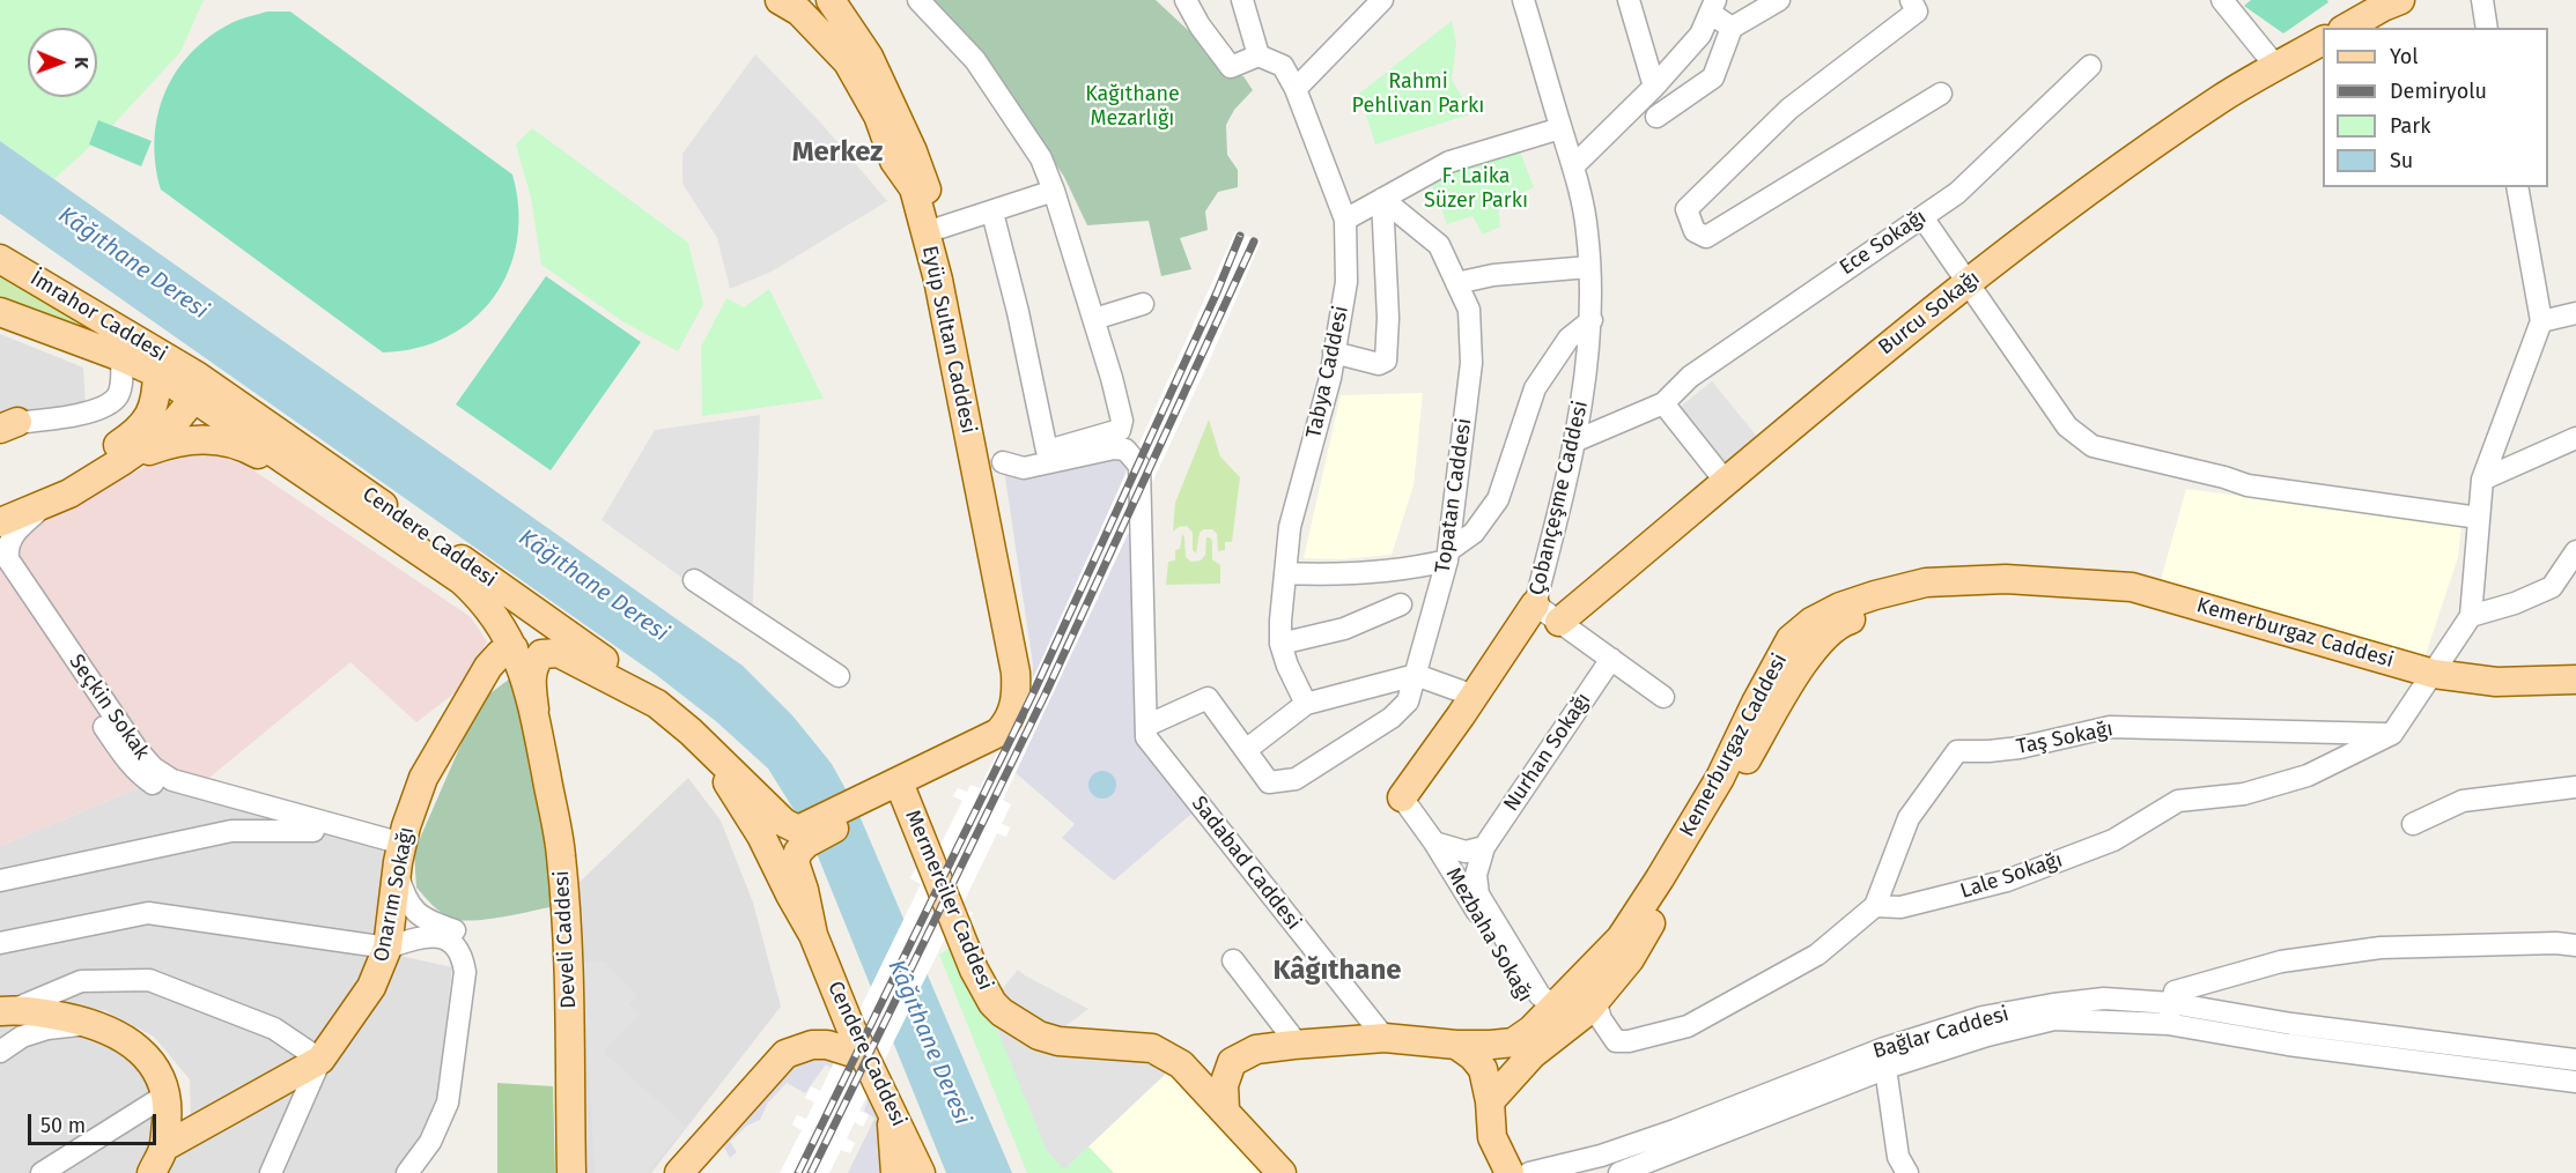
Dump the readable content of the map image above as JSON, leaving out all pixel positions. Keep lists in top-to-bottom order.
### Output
{
  "streets": {
    "main road": [
      "Burcu Sokağı",
      "İmrahor Caddesi",
      "Eyüp Sultan Caddesi",
      "Çobançeşme Caddesi",
      "Cendere Caddesi",
      "Kemerburgaz Caddesi",
      "Onarım Sokağı",
      "Mermerciler Caddesi",
      "Develi Caddesi"
    ],
    "street": [
      "Ece Sokağı",
      "Tabya Caddesi",
      "Topatan Caddesi",
      "Seçkin Sokak",
      "Taş Sokağı",
      "Nurhan Sokağı",
      "Sadabad Caddesi",
      "Lale Sokağı",
      "Mezbaha Sokağı",
      "Bağlar Caddesi"
    ]
  },
  "crossings": [
    ["Ece Sokağı", "Çobançeşme Caddesi"],
    ["İmrahor Caddesi", "Cendere Caddesi"],
    ["Eyüp Sultan Caddesi", "Mermerciler Caddesi"],
    ["Çobançeşme Caddesi", "Mezbaha Sokağı"],
    ["Cendere Caddesi", "Onarım Sokağı"],
    ["Cendere Caddesi", "Develi Caddesi"],
    ["Kemerburgaz Caddesi", "Lale Sokağı"],
    ["Kemerburgaz Caddesi", "Mezbaha Sokağı"],
    ["Seçkin Sokak", "Onarım Sokağı"],
    ["Taş Sokağı", "Lale Sokağı"],
    ["Nurhan Sokağı", "Mezbaha Sokağı"]
  ],
  "districts": ["Merkez", "Kâğıthane"],
  "water": ["Kâğıthane Deresi"],
  "parks": ["Rahmi Pehlivan Parkı", "Kağıthane Mezarlığı", "F. Laika Süzer Parkı"],
  "legend": [
    "Yol",
    "Demiryolu",
    "Park",
    "Su"
  ],
  "scale_bar": "50 m",
  "north": "right"
}
